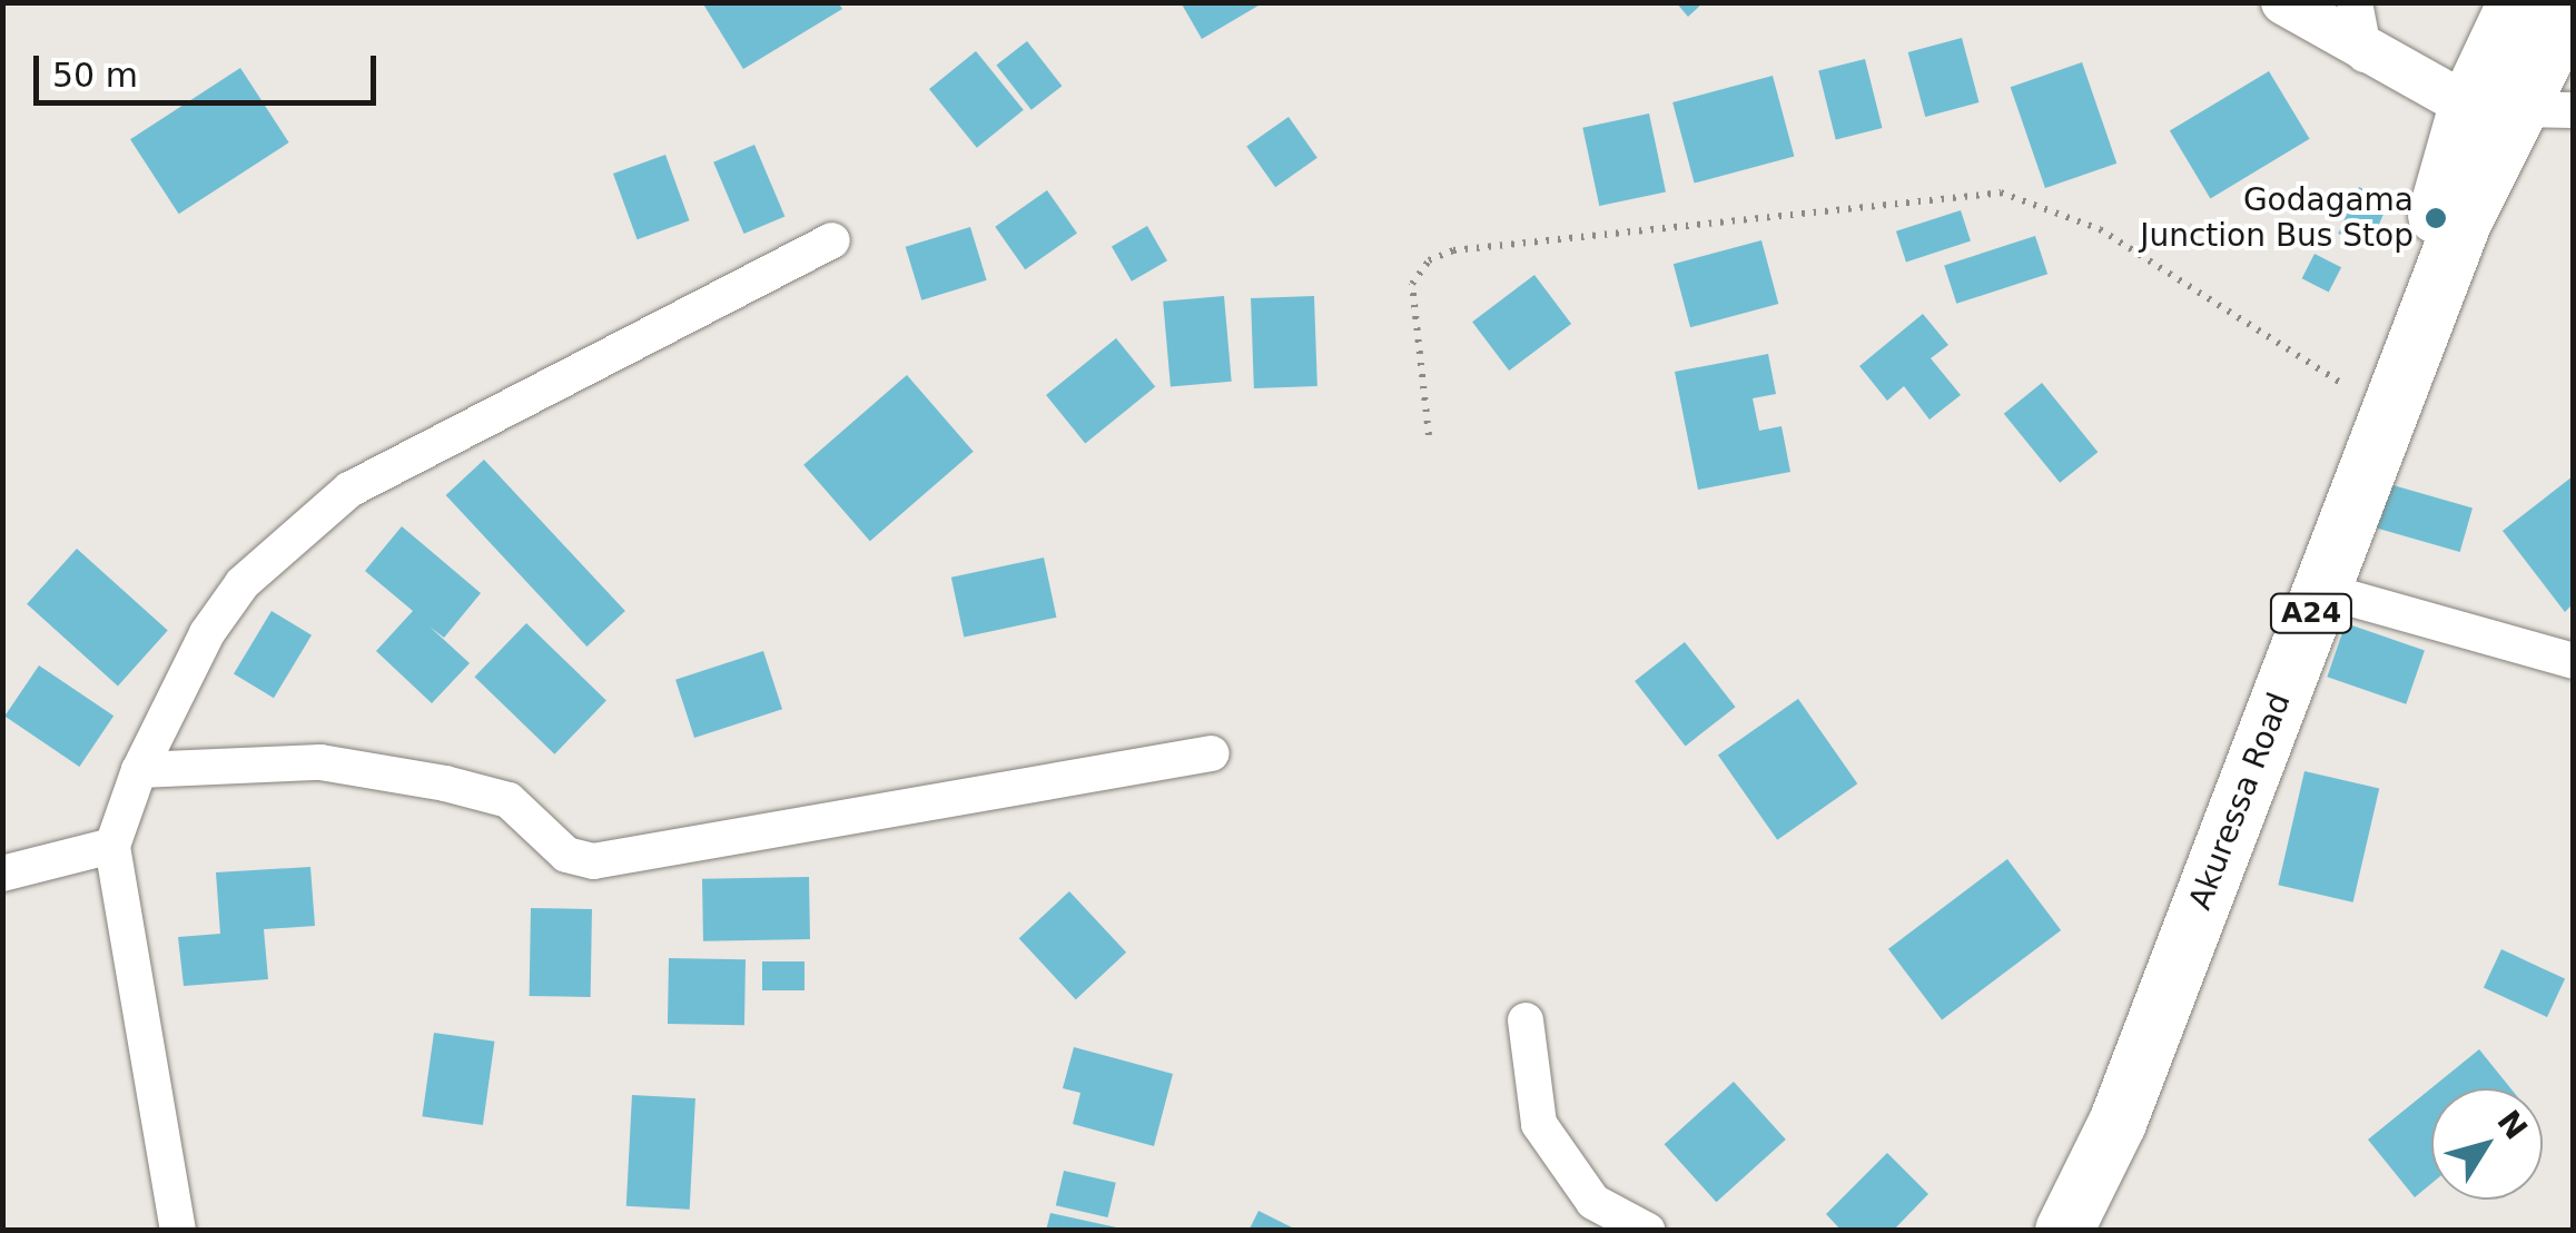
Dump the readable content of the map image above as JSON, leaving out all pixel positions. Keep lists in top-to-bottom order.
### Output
{
  "streets": {
    "highway": ["A24", "Akuressa Road"]
  },
  "places": ["Godagama Junction Bus Stop"],
  "scale_bar": "50 m",
  "north": "top right"
}
